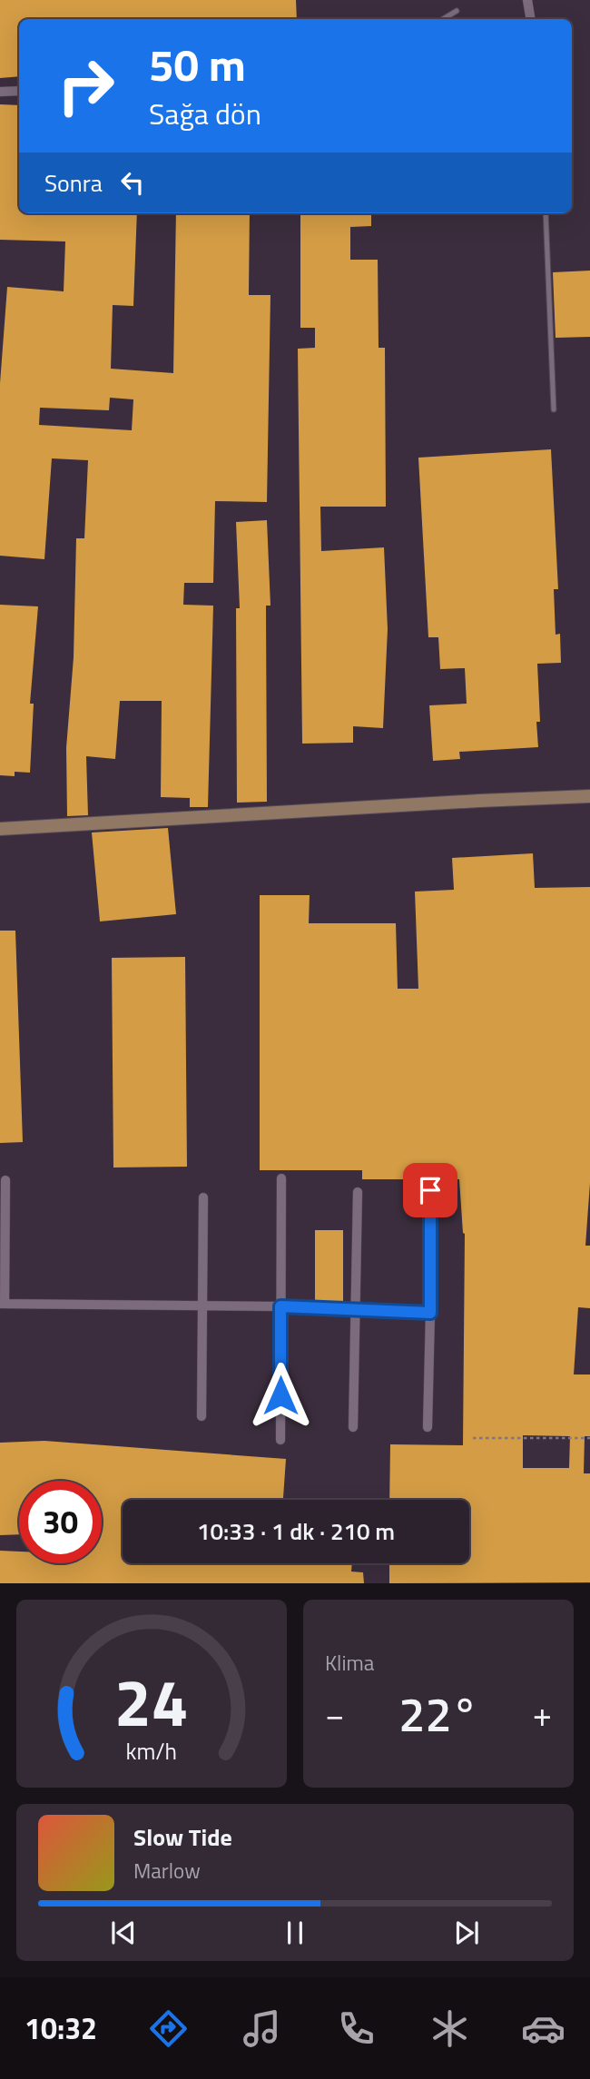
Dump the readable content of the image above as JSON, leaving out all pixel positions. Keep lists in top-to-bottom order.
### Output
{
  "page": {
    "turn": ["50 m", "Sağa dön"],
    "then": "Sonra",
    "limit": "30",
    "trip": "10:33 · 1 dk · 210 m",
    "tile": "Klima",
    "heat": ["−", "22°", "+"],
    "song": ["Slow Tide", "Marlow"],
    "tabs": "10:32",
    "gauge": ["24", "km/h"]
  }
}
